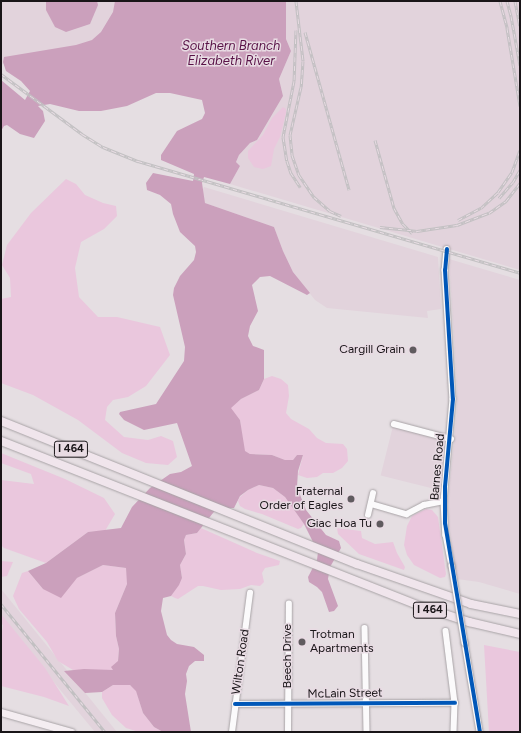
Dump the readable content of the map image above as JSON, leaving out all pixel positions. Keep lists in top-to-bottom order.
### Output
{
  "streets": {
    "highway": ["I 464"],
    "street": [
      "Barnes Road",
      "Beech Drive",
      "Wilton Road",
      "McLain Street"
    ]
  },
  "crossings": [
    ["Beech Drive", "McLain Street"],
    ["Wilton Road", "McLain Street"]
  ],
  "water": ["Southern Branch Elizabeth River"],
  "places": [
    "Cargill Grain",
    "Fraternal Order of Eagles",
    "Giac Hoa Tu",
    "Trotman Apartments"
  ]
}
